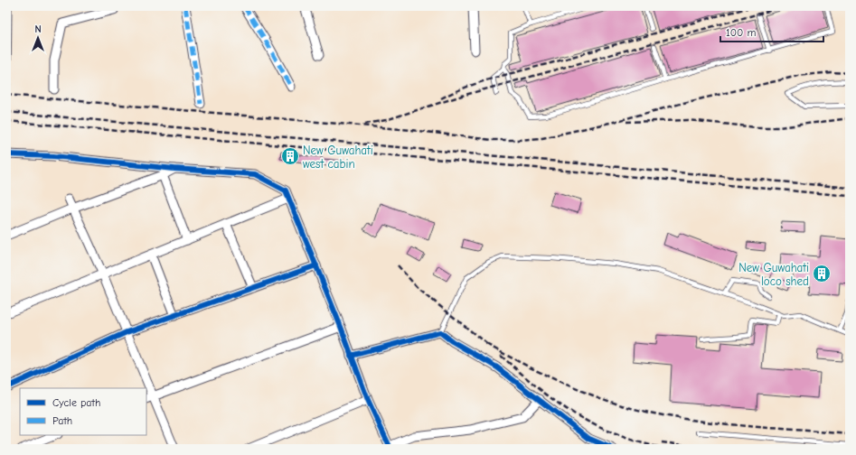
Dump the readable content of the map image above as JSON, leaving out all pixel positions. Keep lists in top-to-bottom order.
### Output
{
  "places": {
    "building": ["New Guwahati west cabin", "New Guwahati loco shed"]
  },
  "legend": ["Cycle path", "Path"],
  "scale_bar": "100 m",
  "north": "top"
}
